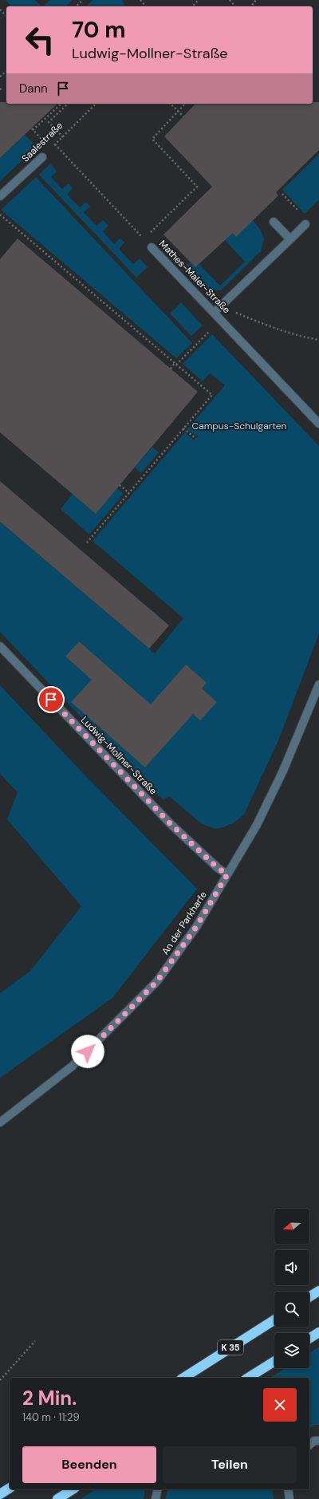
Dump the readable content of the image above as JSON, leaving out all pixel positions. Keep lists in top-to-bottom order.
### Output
{
  "streets": {
    "highway": ["K 35"],
    "lane": [
      "Saalestraße",
      "Mathes-Maler-Straße",
      "Ludwig-Mollner-Straße",
      "An der Parkharfe"
    ]
  },
  "crossings": [
    ["Saalestraße", "Mathes-Maler-Straße"],
    ["Ludwig-Mollner-Straße", "An der Parkharfe"]
  ],
  "parks": ["Campus-Schulgarten"],
  "north": "left",
  "page": {
    "turn": ["70 m", "Ludwig-Mollner-Straße"],
    "then": "Dann",
    "heading": ["2 Min.", "140 m · 11:29"],
    "buttons": ["Beenden", "Teilen"]
  }
}
